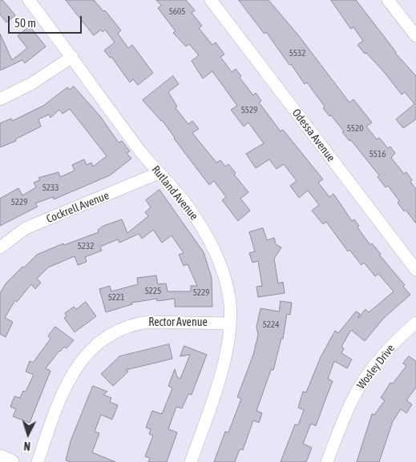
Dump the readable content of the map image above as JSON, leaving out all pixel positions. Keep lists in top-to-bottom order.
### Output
{
  "streets": {
    "street": [
      "Odessa Avenue",
      "Rutland Avenue",
      "Cockrell Avenue",
      "Rector Avenue",
      "Wosley Drive"
    ]
  },
  "crossings": [
    ["Rutland Avenue", "Cockrell Avenue"],
    ["Rutland Avenue", "Rector Avenue"]
  ],
  "house_numbers": [
    "5605",
    "5532",
    "5529",
    "5520",
    "5516",
    "5233",
    "5229",
    "5232",
    "5225",
    "5229",
    "5221",
    "5224"
  ],
  "scale_bar": "50 m",
  "north": "bottom"
}
